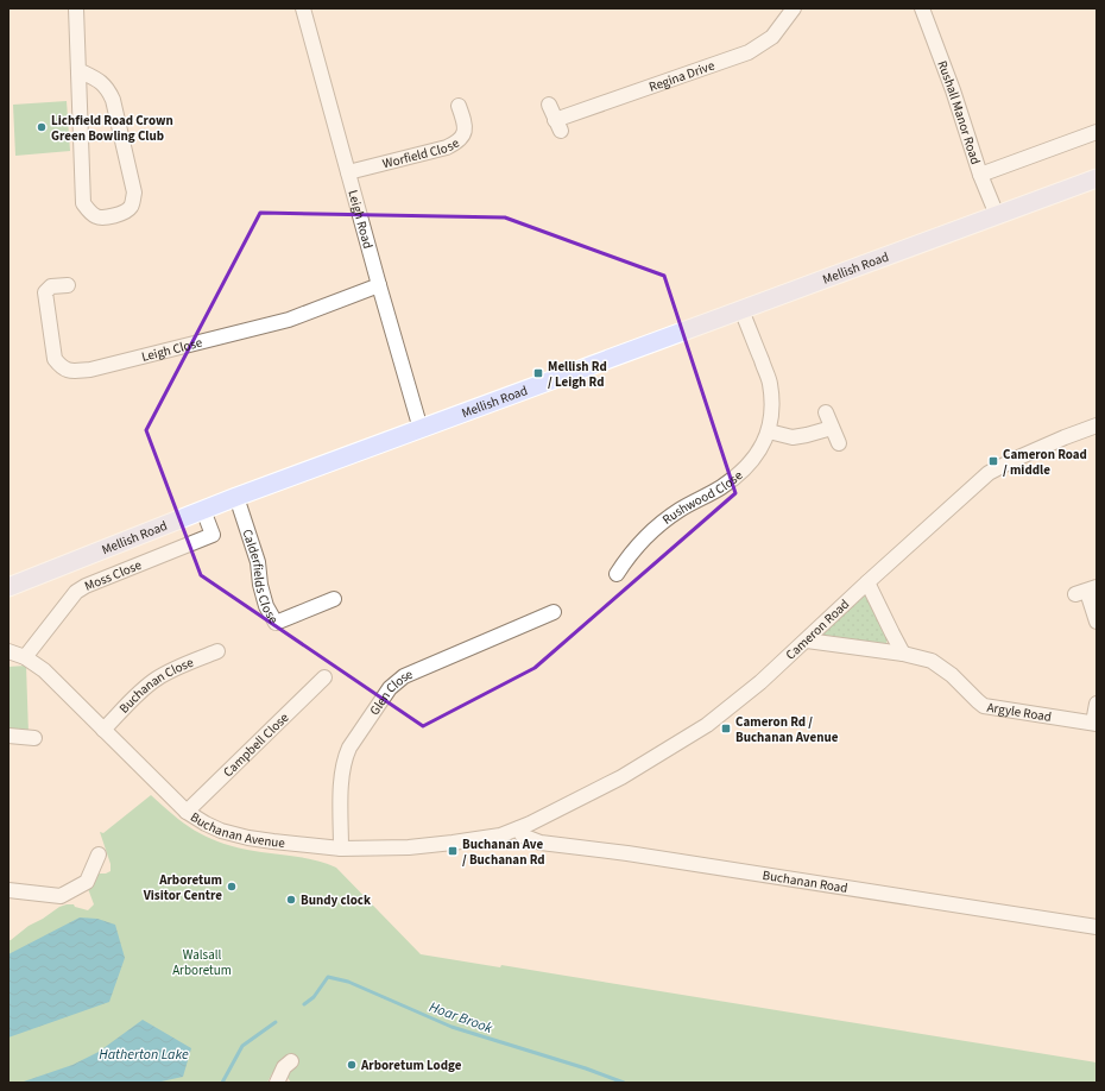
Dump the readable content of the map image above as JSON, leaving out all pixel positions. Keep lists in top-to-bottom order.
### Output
{
  "streets": {
    "main road": ["Mellish Road"],
    "street": [
      "Regina Drive",
      "Rushall Manor Road",
      "Worfield Close",
      "Leigh Road",
      "Leigh Close",
      "Rushwood Close",
      "Calderfields Close",
      "Moss Close",
      "Cameron Road",
      "Buchanan Close",
      "Glen Close",
      "Argyle Road",
      "Campbell Close",
      "Buchanan Avenue",
      "Buchanan Road"
    ]
  },
  "crossings": [
    ["Rushall Manor Road", "Mellish Road"],
    ["Worfield Close", "Leigh Road"],
    ["Leigh Road", "Mellish Road"],
    ["Leigh Road", "Leigh Close"],
    ["Mellish Road", "Rushwood Close"],
    ["Mellish Road", "Calderfields Close"],
    ["Moss Close", "Buchanan Avenue"],
    ["Cameron Road", "Argyle Road"],
    ["Cameron Road", "Buchanan Avenue"],
    ["Cameron Road", "Buchanan Road"],
    ["Buchanan Close", "Buchanan Avenue"],
    ["Glen Close", "Buchanan Avenue"],
    ["Campbell Close", "Buchanan Avenue"],
    ["Buchanan Avenue", "Buchanan Road"]
  ],
  "water": ["Hoar Brook", "Hatherton Lake"],
  "parks": ["Walsall Arboretum"],
  "places": {
    "other": [
      "Lichfield Road Crown Green Bowling Club",
      "Arboretum Visitor Centre",
      "Bundy clock",
      "Arboretum Lodge"
    ],
    "transit": [
      "Mellish Rd / Leigh Rd",
      "Cameron Road / middle",
      "Cameron Rd / Buchanan Avenue",
      "Buchanan Ave / Buchanan Rd"
    ]
  }
}
